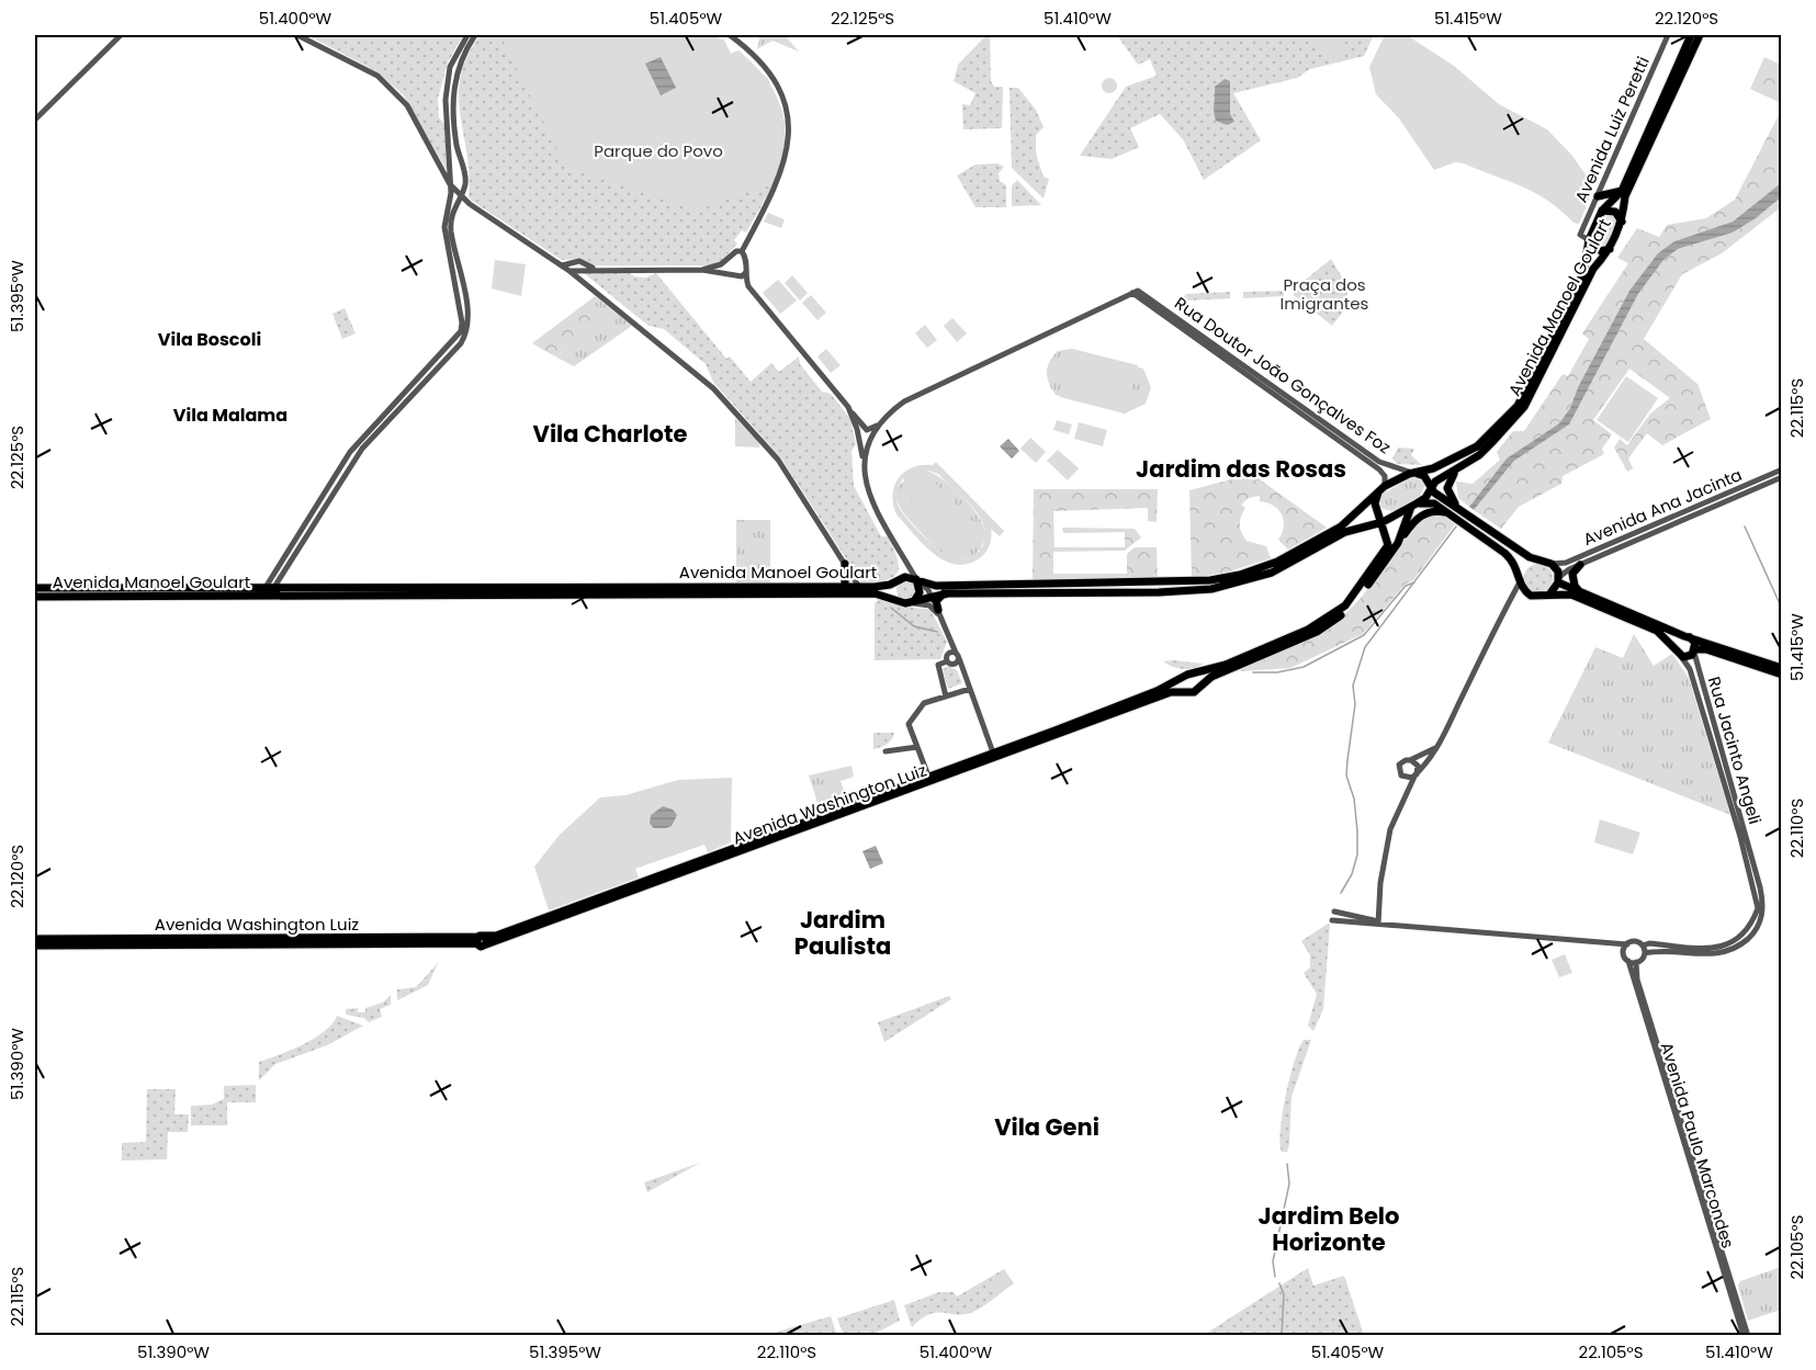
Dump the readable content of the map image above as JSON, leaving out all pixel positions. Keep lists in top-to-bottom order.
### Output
{
  "streets": {
    "main road": ["Avenida Manoel Goulart", "Avenida Washington Luiz"],
    "street": [
      "Avenida Luiz Peretti",
      "Rua Doutor João Gonçalves Foz",
      "Avenida Ana Jacinta",
      "Rua Jacinto Angeli",
      "Avenida Paulo Marcondes"
    ]
  },
  "crossings": [
    ["Avenida Luiz Peretti", "Avenida Manoel Goulart"],
    ["Avenida Manoel Goulart", "Rua Doutor João Gonçalves Foz"],
    ["Rua Jacinto Angeli", "Avenida Paulo Marcondes"]
  ],
  "districts": [
    "Vila Boscoli",
    "Vila Malama",
    "Vila Charlote",
    "Jardim das Rosas",
    "Jardim Paulista",
    "Vila Geni",
    "Jardim Belo Horizonte"
  ],
  "parks": ["Parque do Povo", "Praça dos Imigrantes"],
  "coordinates": [
    "51.400°W",
    "51.405°W",
    "22.125°S",
    "51.410°W",
    "51.415°W",
    "22.120°S",
    "51.395°W",
    "22.115°S",
    "22.110°S",
    "51.390°W",
    "22.105°S"
  ]
}
